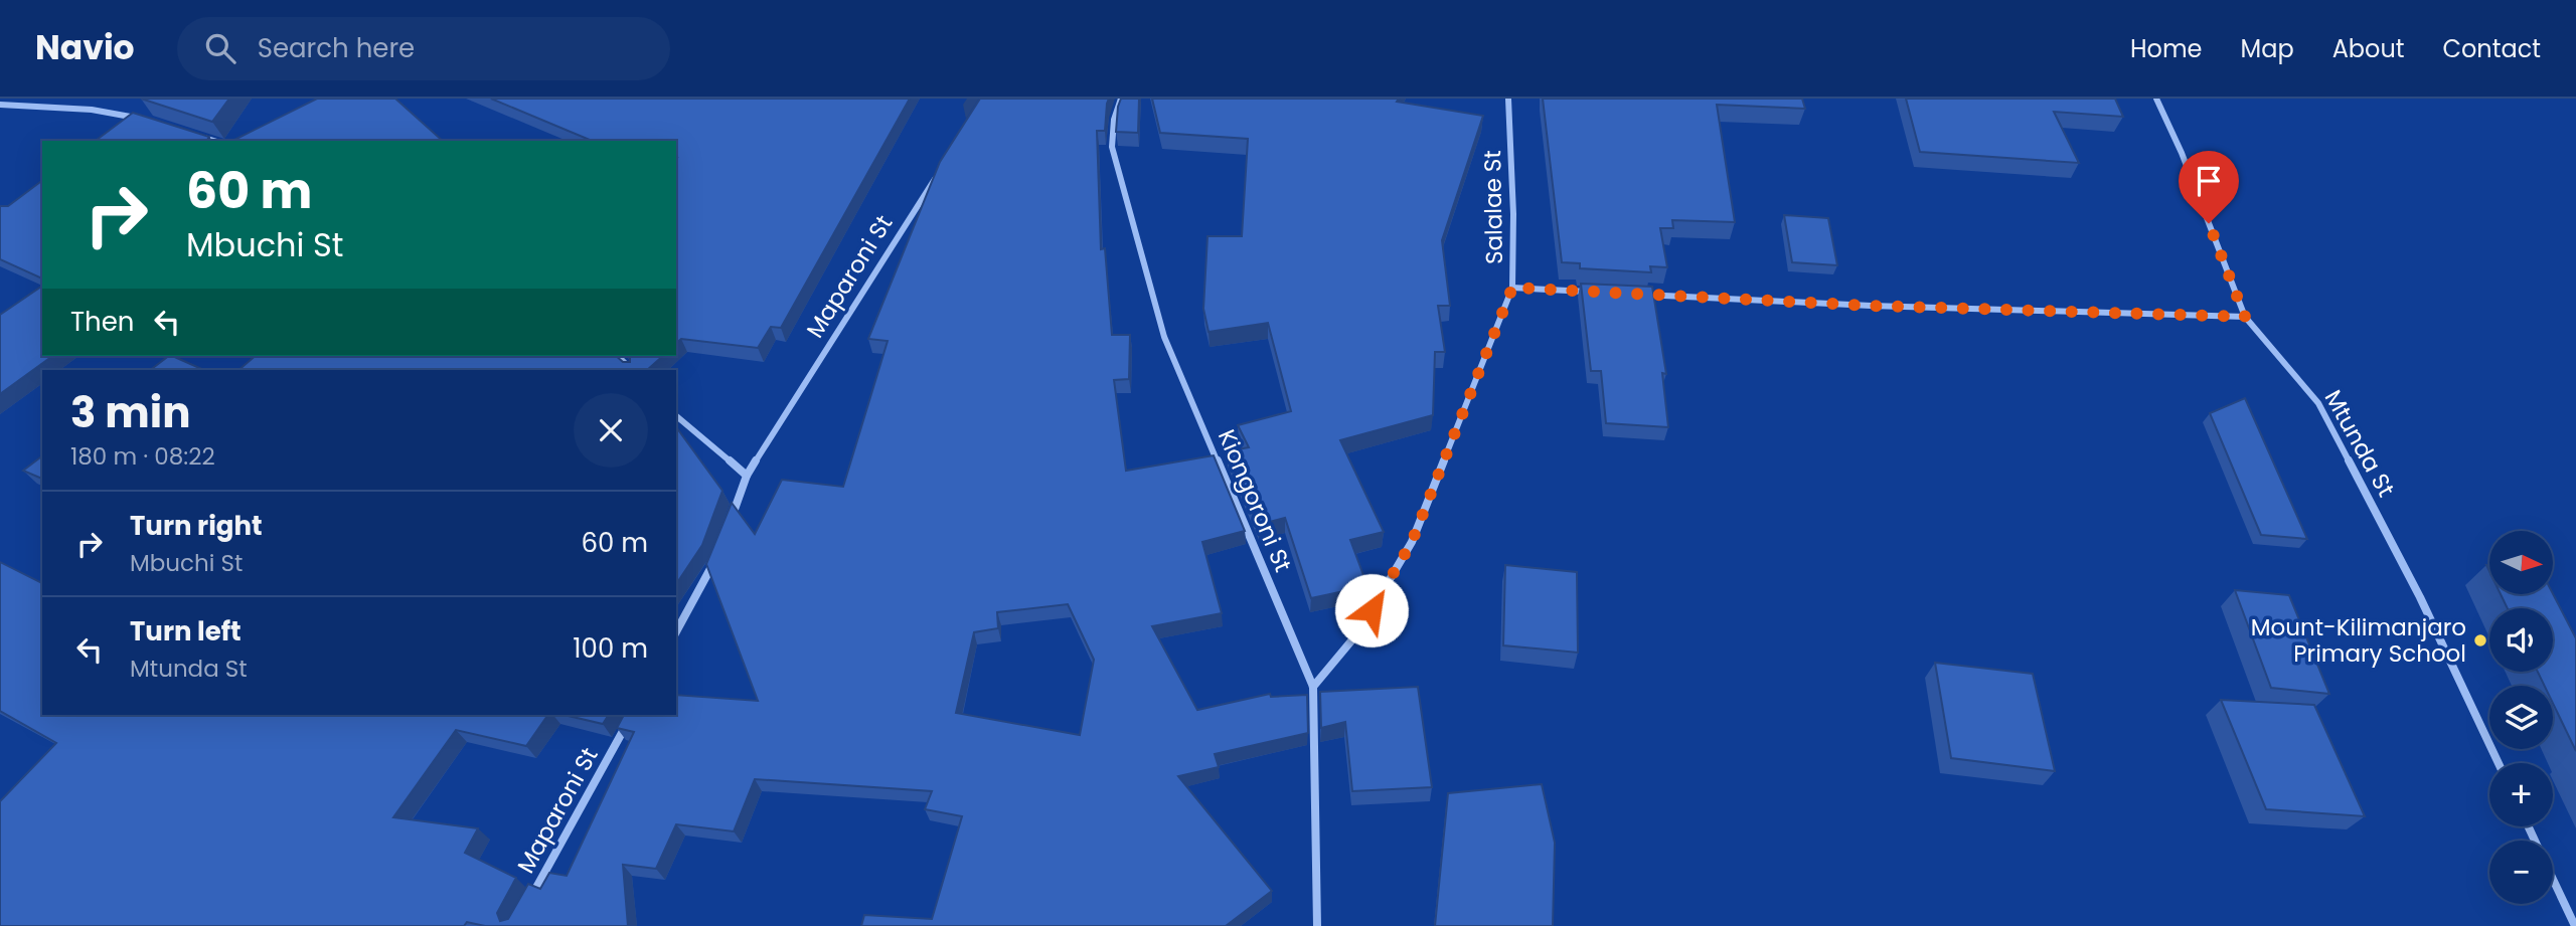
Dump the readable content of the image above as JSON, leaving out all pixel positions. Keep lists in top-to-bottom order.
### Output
{
  "streets": {
    "street": [
      "Salalae St",
      "Maparoni St",
      "Mtunda St",
      "Kiongoroni St"
    ]
  },
  "crossings": [
    ["Salalae St", "Kiongoroni St"]
  ],
  "places": ["Mount-Kilimanjaro Primary School"],
  "north": "right",
  "page": {
    "header": "Navio",
    "search": "Search here",
    "nav": [
      "Home",
      "Map",
      "About",
      "Contact"
    ],
    "turn": ["60 m", "Mbuchi St"],
    "then": "Then",
    "heading": ["3 min", "180 m · 08:22"],
    "list": [
      {
        "name": "Turn right",
        "note": "Mbuchi St",
        "value": "60 m"
      },
      {
        "name": "Turn left",
        "note": "Mtunda St",
        "value": "100 m"
      }
    ],
    "map_buttons": ["+", "−"]
  }
}
